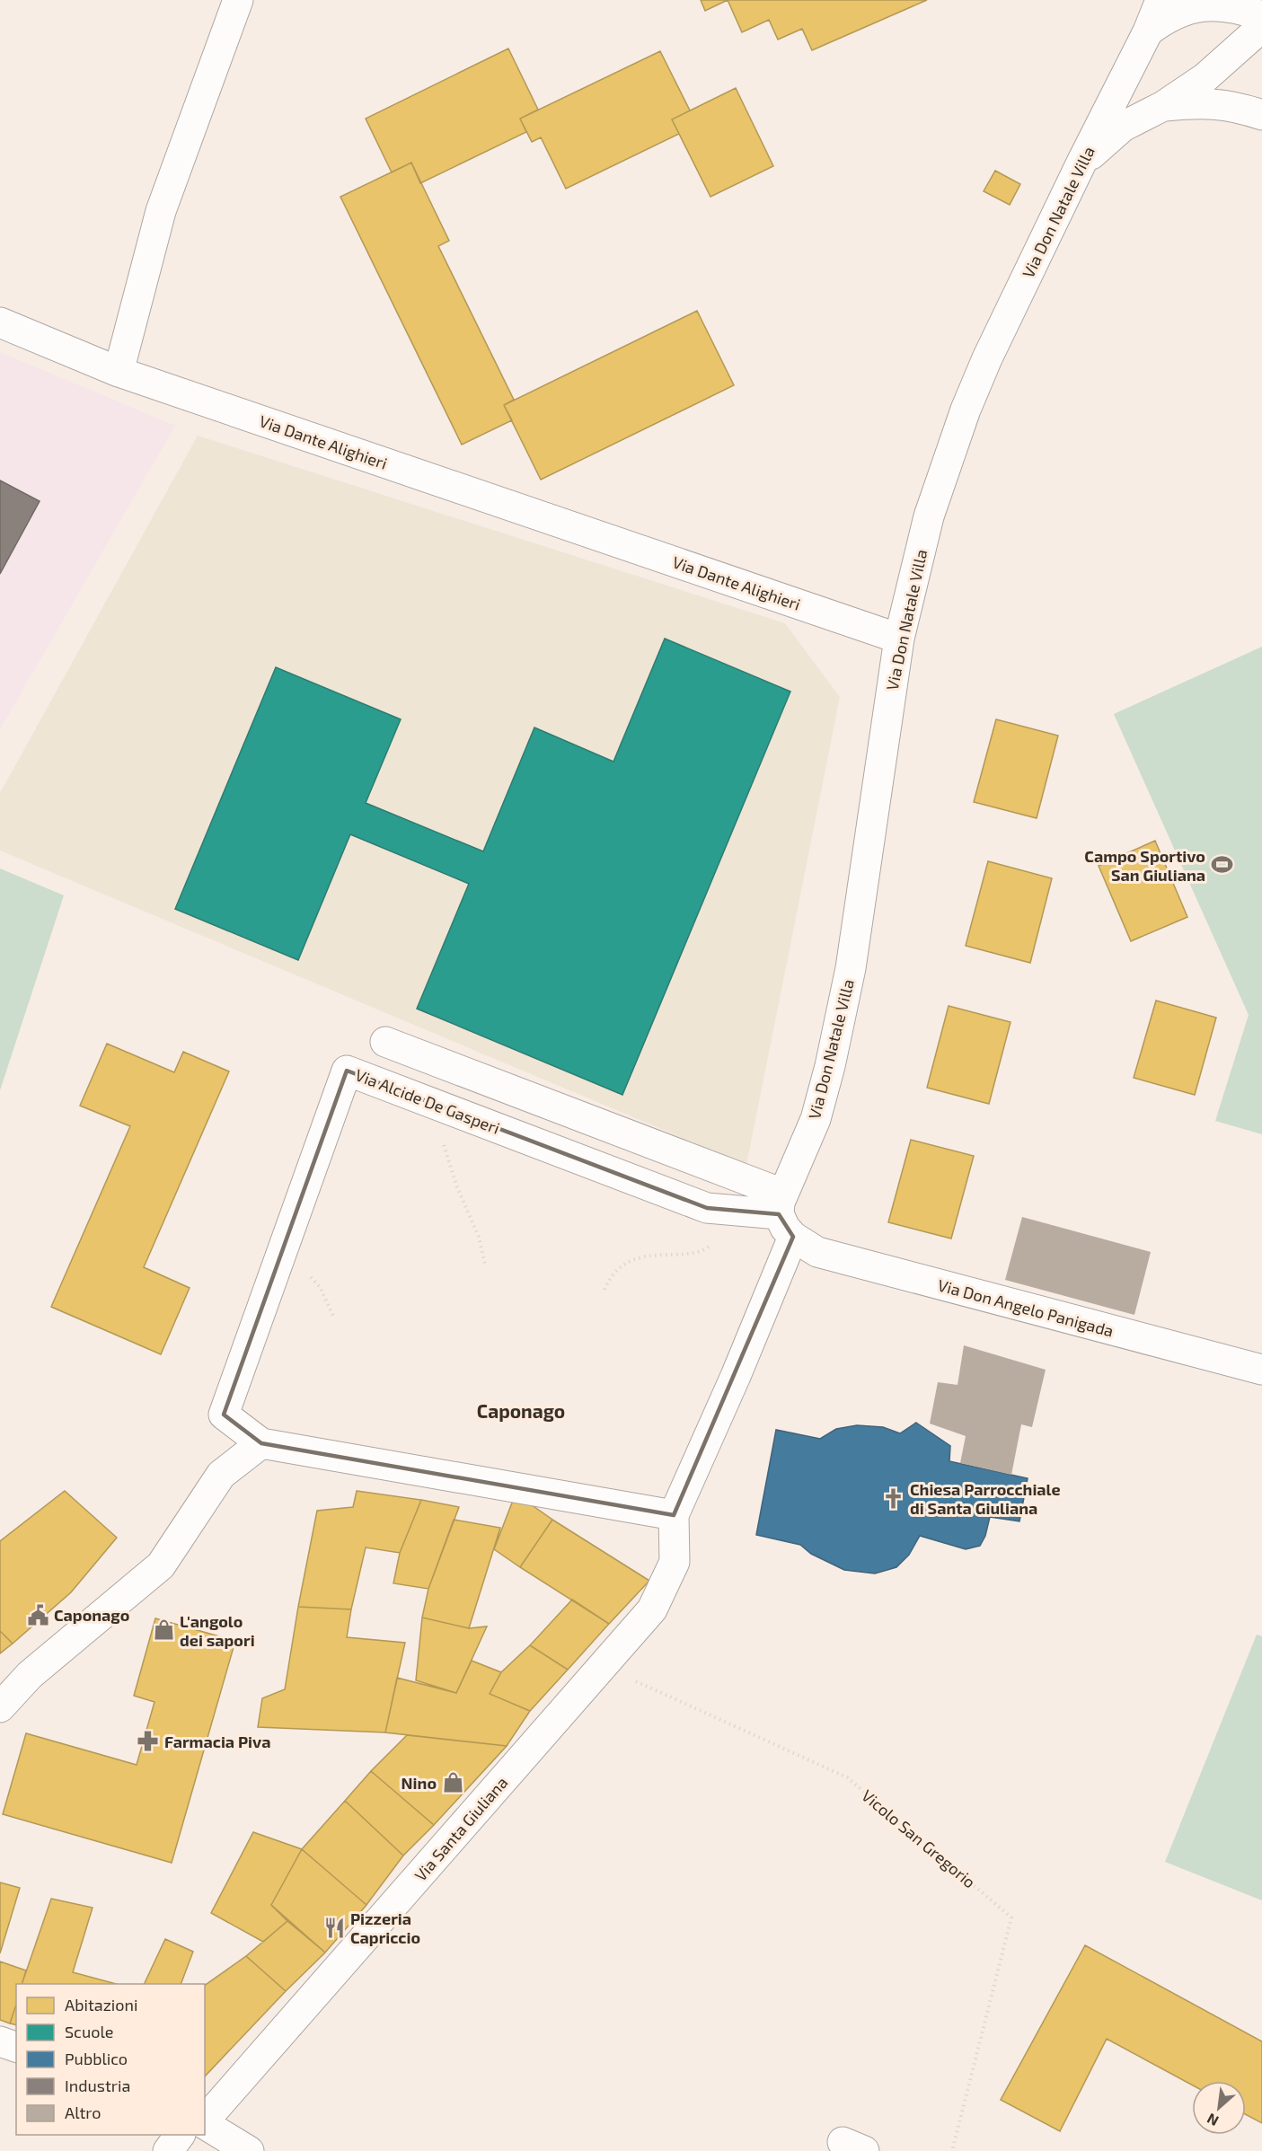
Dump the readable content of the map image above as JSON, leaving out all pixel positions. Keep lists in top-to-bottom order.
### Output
{
  "streets": {
    "street": [
      "Via Don Natale Villa",
      "Via Dante Alighieri",
      "Via Alcide De Gasperi",
      "Via Don Angelo Panigada",
      "Via Santa Giuliana"
    ],
    "path": ["Vicolo San Gregorio"]
  },
  "crossings": [
    ["Via Don Natale Villa", "Via Dante Alighieri"],
    ["Via Don Natale Villa", "Via Alcide De Gasperi"],
    ["Via Don Natale Villa", "Via Don Angelo Panigada"],
    ["Via Don Natale Villa", "Via Santa Giuliana"],
    ["Via Alcide De Gasperi", "Via Don Angelo Panigada"],
    ["Via Alcide De Gasperi", "Via Santa Giuliana"],
    ["Via Santa Giuliana", "Vicolo San Gregorio"]
  ],
  "districts": ["Caponago"],
  "places": {
    "sports": ["Campo Sportivo San Giuliana"],
    "church": ["Chiesa Parrocchiale di Santa Giuliana"],
    "public building": ["Caponago"],
    "shop": ["L'angolo dei sapori", "Nino"],
    "pharmacy": ["Farmacia Piva"],
    "restaurant": ["Pizzeria Capriccio"]
  },
  "legend": [
    "Abitazioni",
    "Scuole",
    "Pubblico",
    "Industria",
    "Altro"
  ],
  "north": "bottom left"
}
